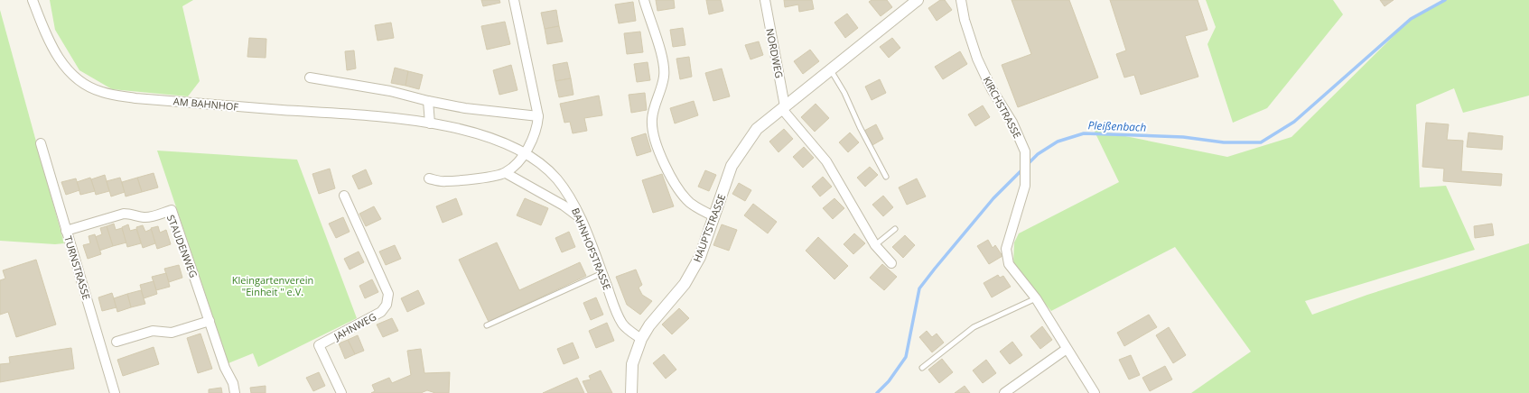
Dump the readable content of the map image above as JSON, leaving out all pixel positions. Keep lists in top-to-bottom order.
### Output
{
  "streets": {
    "street": [
      "NORDWEG",
      "AM BAHNHOF",
      "KIRCHSTRASSE",
      "HAUPTSTRASSE",
      "STAUDENWEG",
      "BAHNHOFSTRASSE",
      "TURNSTRASSE",
      "JAHNWEG"
    ]
  },
  "crossings": [
    ["NORDWEG", "HAUPTSTRASSE"],
    ["AM BAHNHOF", "BAHNHOFSTRASSE"],
    ["HAUPTSTRASSE", "BAHNHOFSTRASSE"],
    ["STAUDENWEG", "TURNSTRASSE"]
  ],
  "water": ["Pleißenbach"],
  "parks": ["Kleingartenverein \"Einheit \" e.V."]
}
